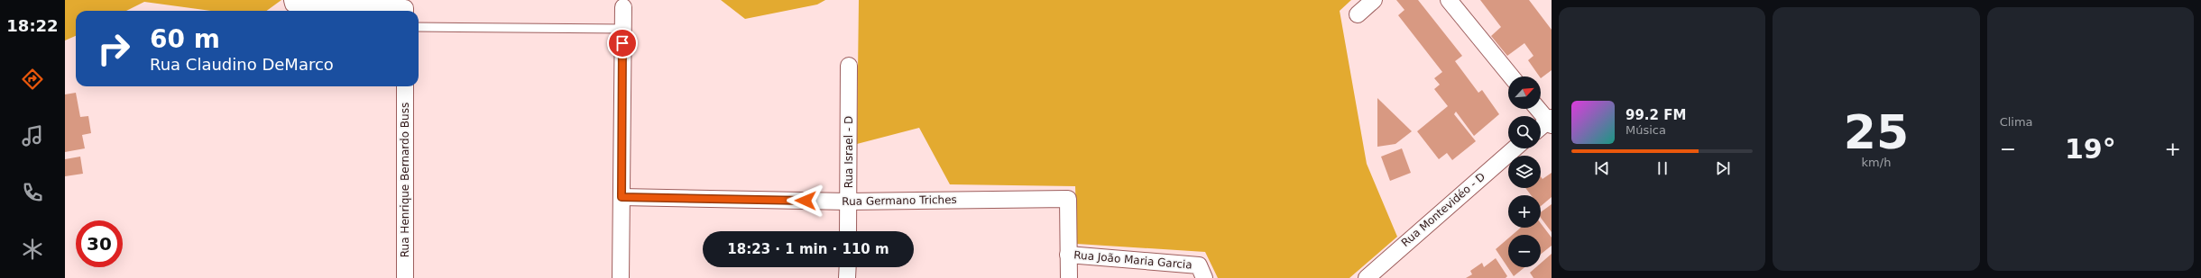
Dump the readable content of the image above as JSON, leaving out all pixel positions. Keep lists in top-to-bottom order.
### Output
{
  "streets": {
    "street": [
      "Rua Israel - D",
      "Rua Henrique Bernardo Buss",
      "Rua Germano Triches",
      "Rua Montevidéo - D",
      "Rua João Maria Garcia"
    ]
  },
  "crossings": [
    ["Rua Israel - D", "Rua Germano Triches"],
    ["Rua Germano Triches", "Rua João Maria Garcia"]
  ],
  "north": "top right",
  "page": {
    "tabs": "18:22",
    "tile": [
      ["25", "km/h"],
      "Clima"
    ],
    "turn": ["60 m", "Rua Claudino DeMarco"],
    "map_buttons": ["+", "−"],
    "song": ["99.2 FM", "Música"],
    "heat": ["−", "19°", "+"],
    "limit": "30",
    "trip": "18:23 · 1 min · 110 m"
  }
}
